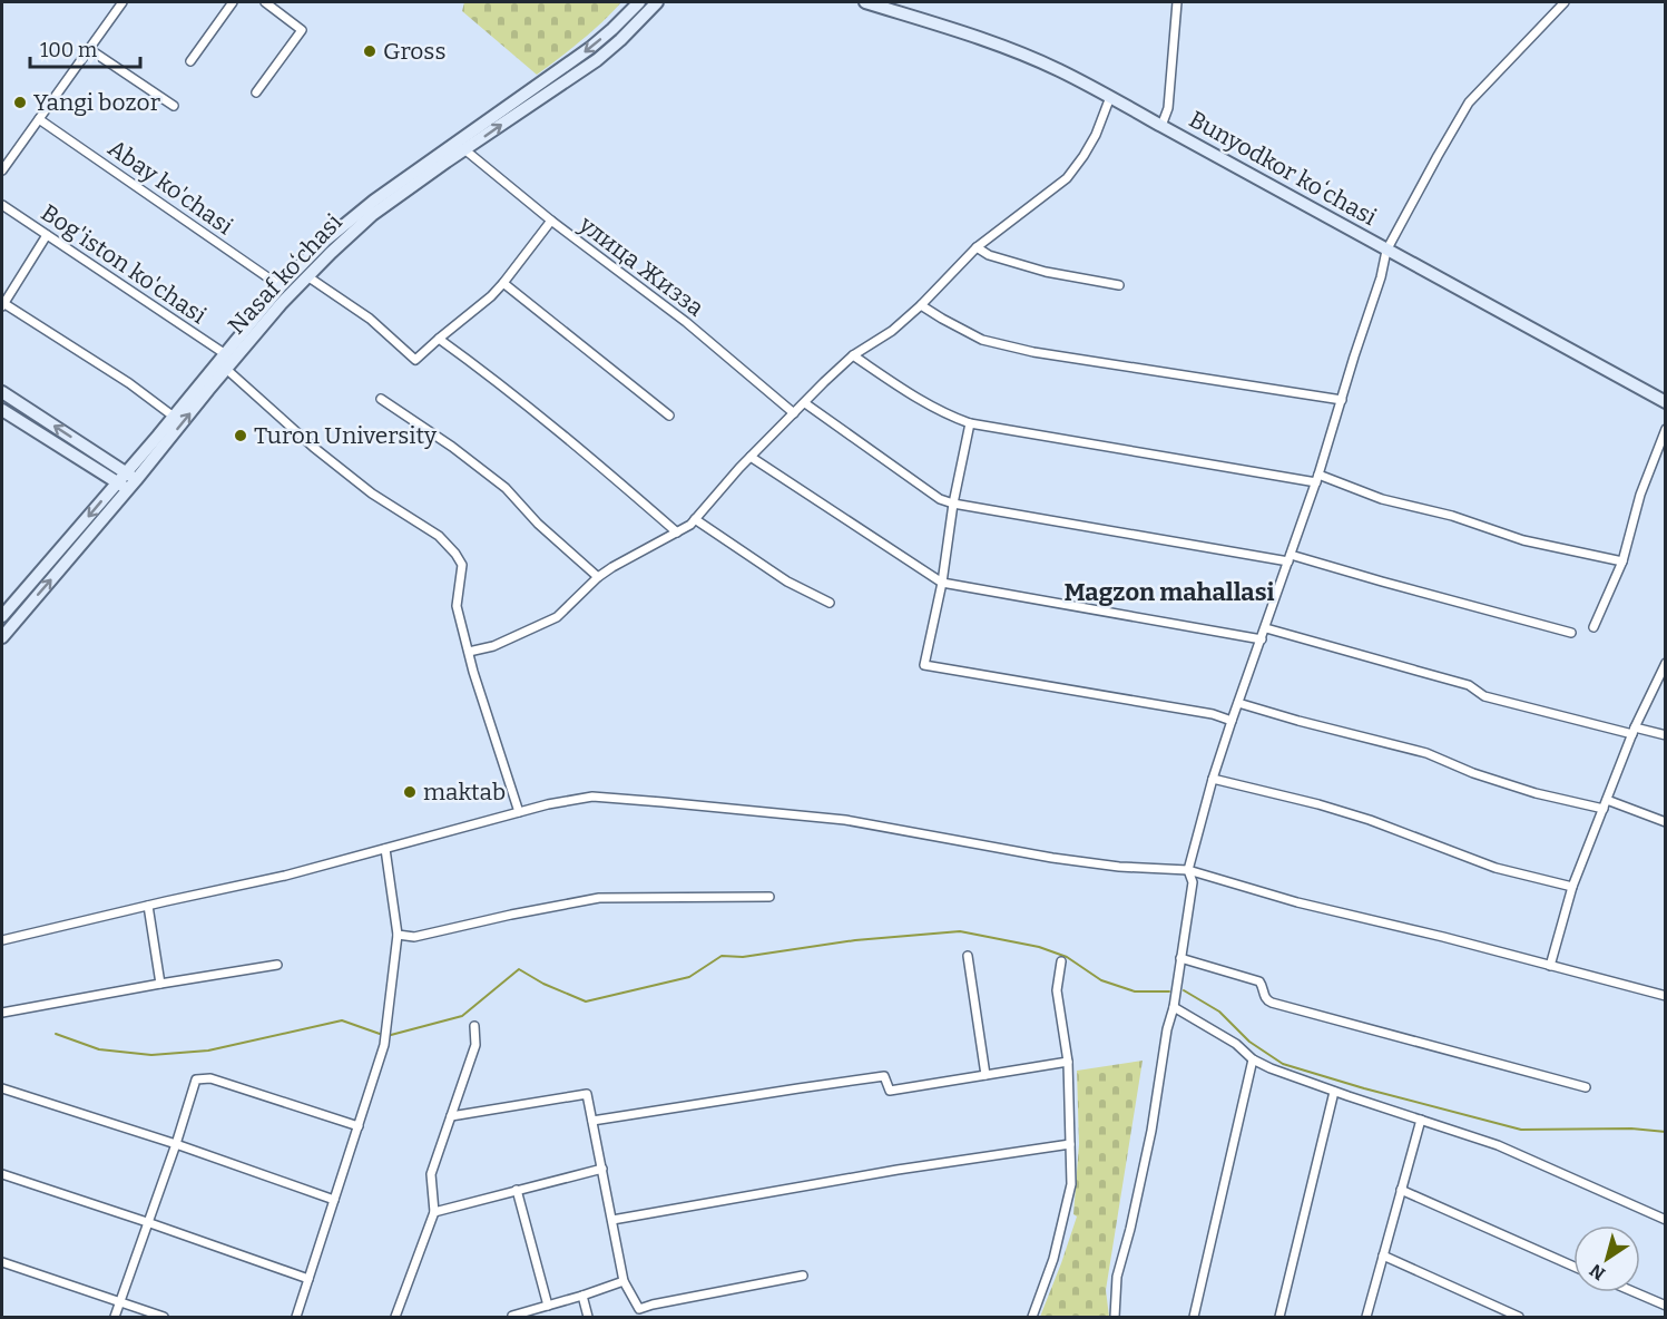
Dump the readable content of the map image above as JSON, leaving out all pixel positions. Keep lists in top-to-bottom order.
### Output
{
  "streets": {
    "main road": ["Bunyodkor koʻchasi", "Nasaf ko‘chasi"],
    "street": ["Abay ko'chasi", "Bog'iston ko'chasi", "улица Жизза"]
  },
  "crossings": [
    ["Abay ko'chasi", "Nasaf ko‘chasi"],
    ["Bog'iston ko'chasi", "Nasaf ko‘chasi"],
    ["улица Жизза", "Nasaf ko‘chasi"]
  ],
  "districts": ["Magzon mahallasi"],
  "places": [
    "Gross",
    "Yangi bozor",
    "Turon University",
    "maktab"
  ],
  "scale_bar": "100 m",
  "north": "bottom left"
}
